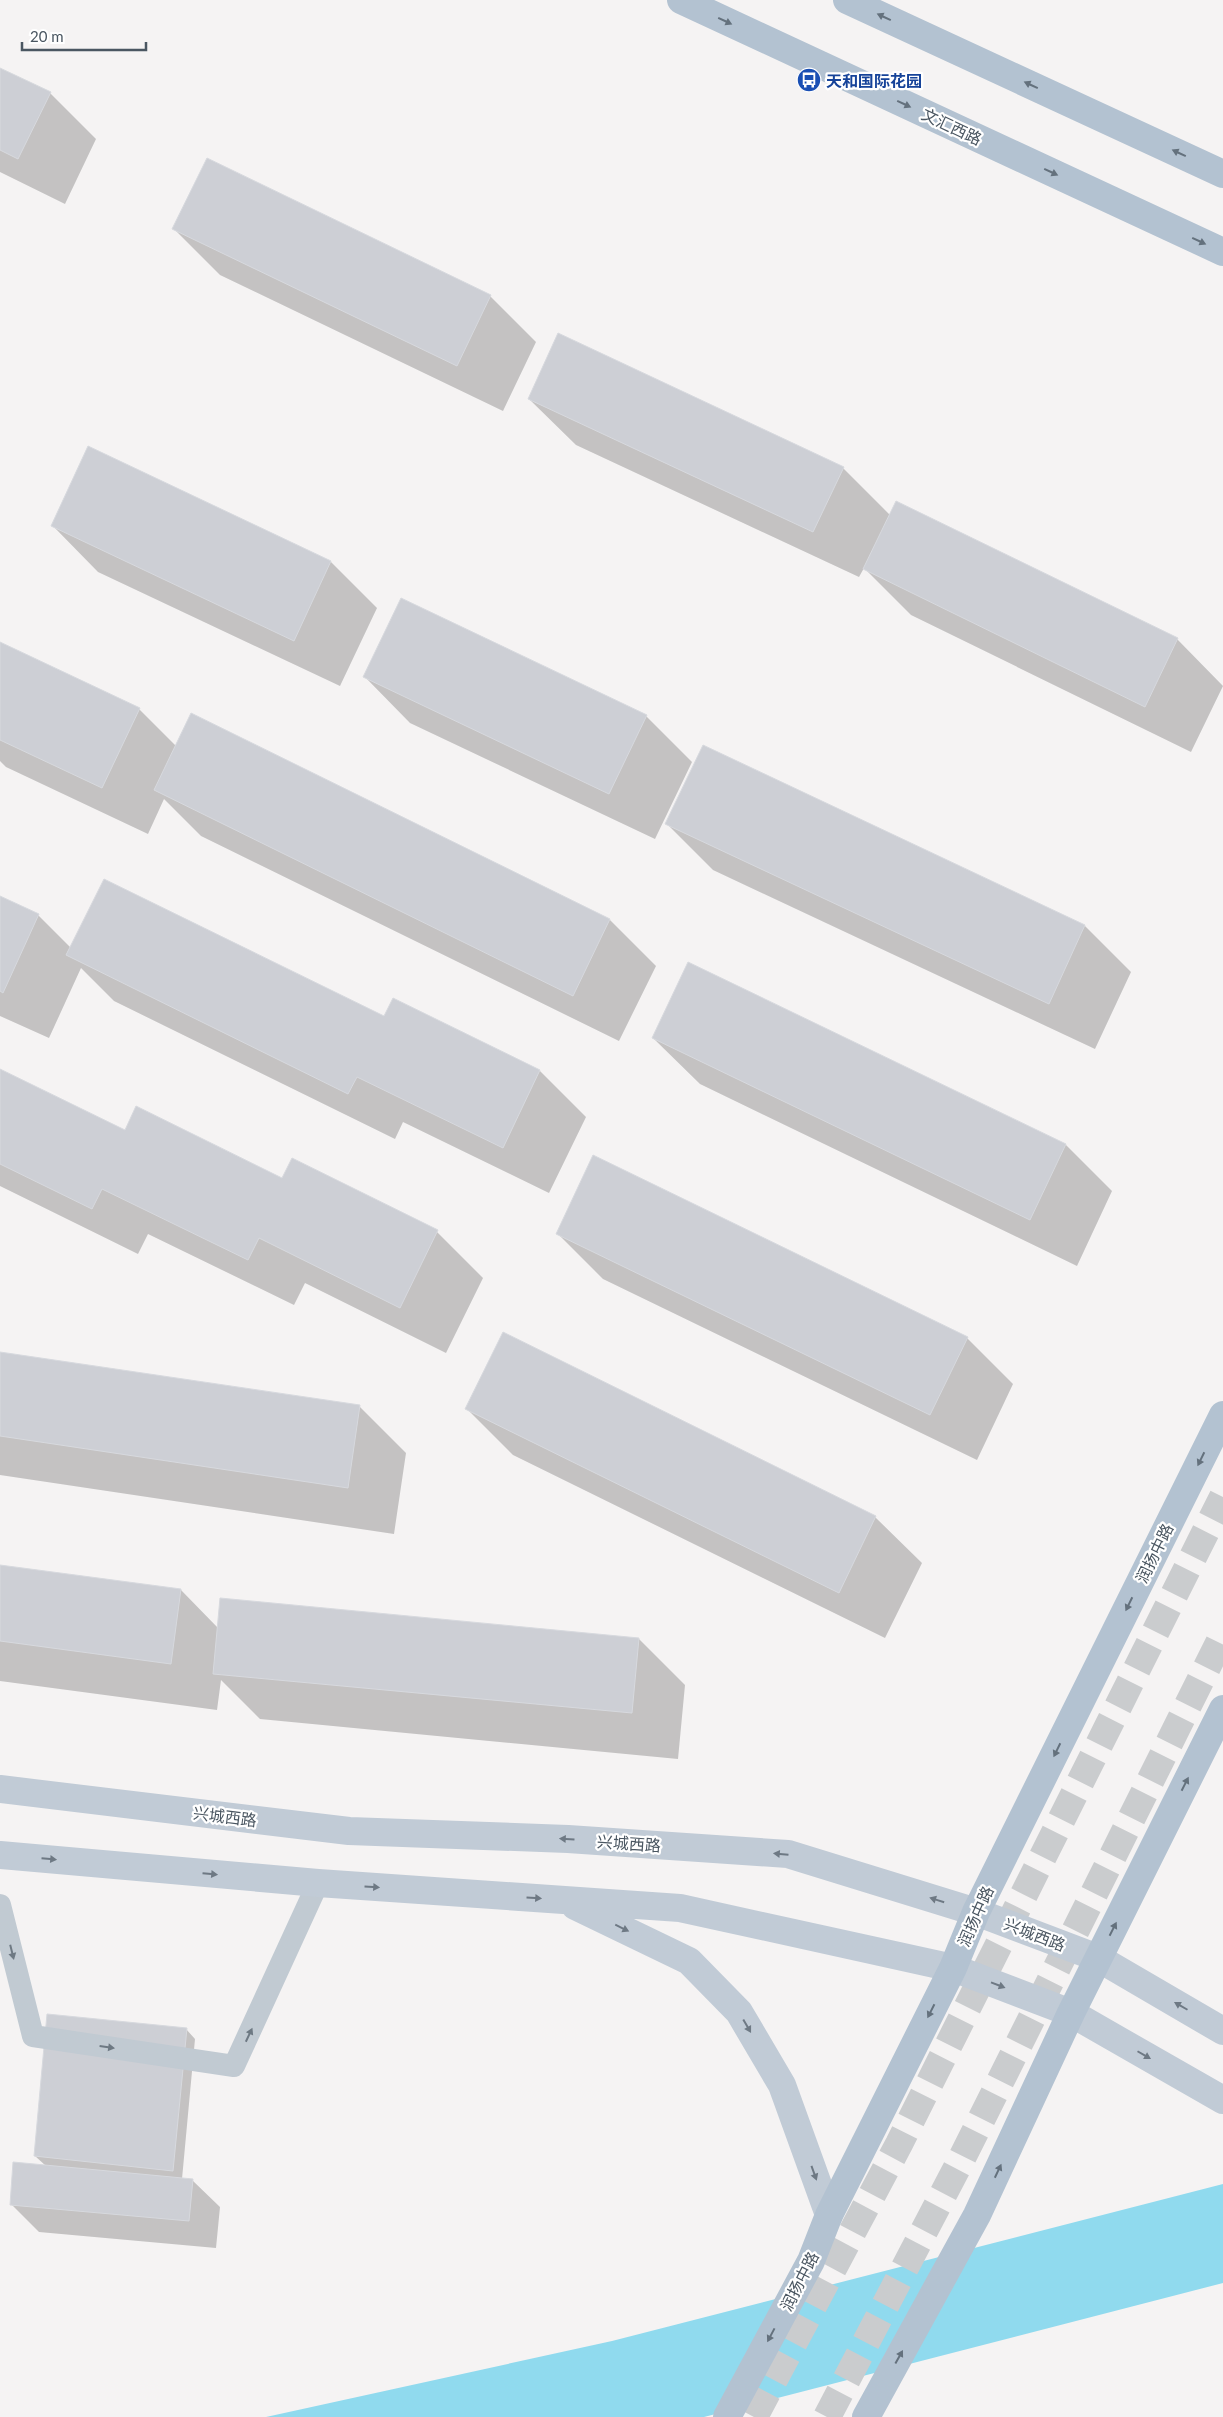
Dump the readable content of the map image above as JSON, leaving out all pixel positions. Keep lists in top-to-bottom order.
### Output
{
  "streets": {
    "main road": ["文汇西路", "润扬中路"],
    "street": ["兴城西路"]
  },
  "crossings": [
    ["润扬中路", "兴城西路"]
  ],
  "places": {
    "bus stop": ["天和国际花园"]
  },
  "scale_bar": "20 m"
}
